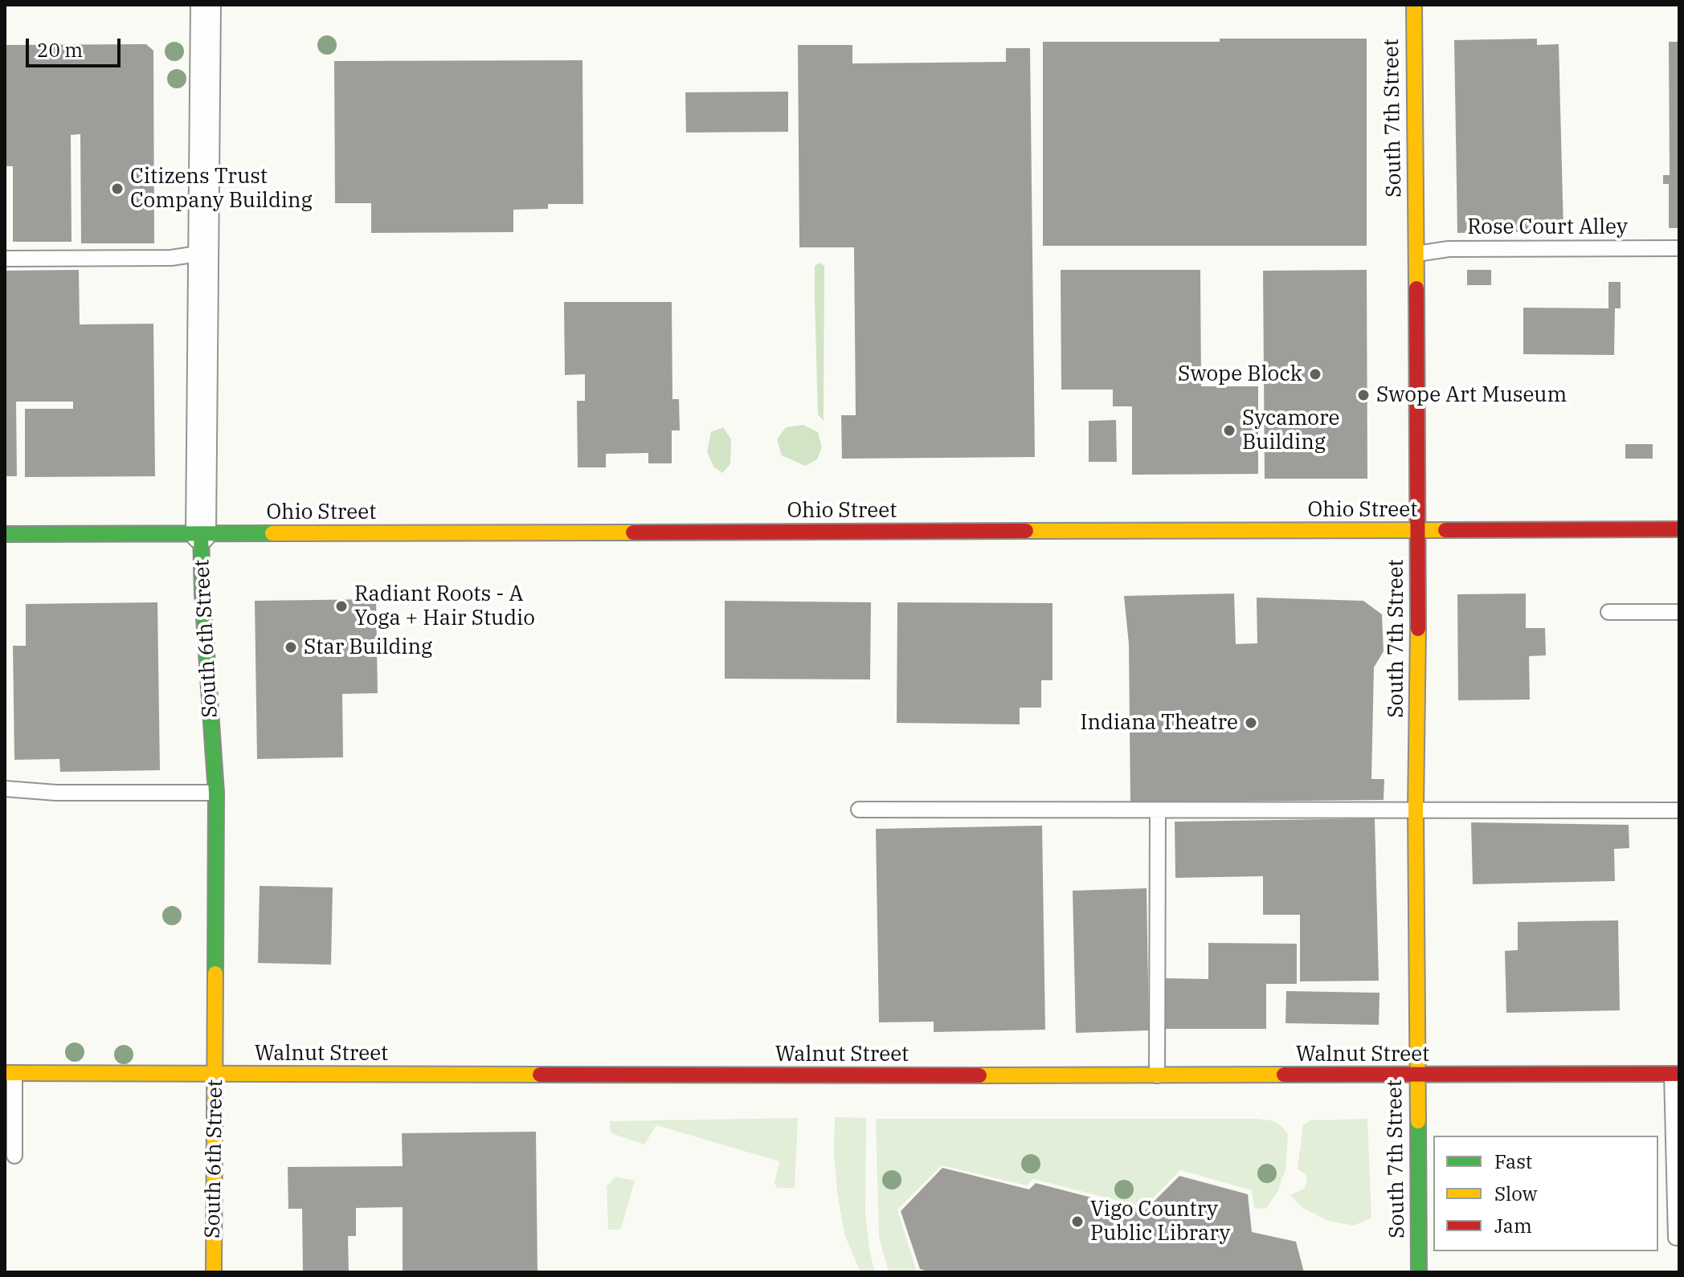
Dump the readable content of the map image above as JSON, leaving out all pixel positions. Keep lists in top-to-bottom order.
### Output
{
  "streets": {
    "main road": [
      "South 7th Street",
      "Ohio Street",
      "South 6th Street",
      "Walnut Street"
    ],
    "lane": ["Rose Court Alley"]
  },
  "crossings": [
    ["South 7th Street", "Rose Court Alley"],
    ["South 7th Street", "Ohio Street"],
    ["South 7th Street", "Walnut Street"],
    ["Ohio Street", "South 6th Street"],
    ["South 6th Street", "Walnut Street"]
  ],
  "places": [
    "Citizens Trust Company Building",
    "Swope Block",
    "Swope Art Museum",
    "Sycamore Building",
    "Radiant Roots - A Yoga + Hair Studio",
    "Star Building",
    "Indiana Theatre",
    "Vigo Country Public Library"
  ],
  "legend": ["Fast", "Slow", "Jam"],
  "scale_bar": "20 m"
}
